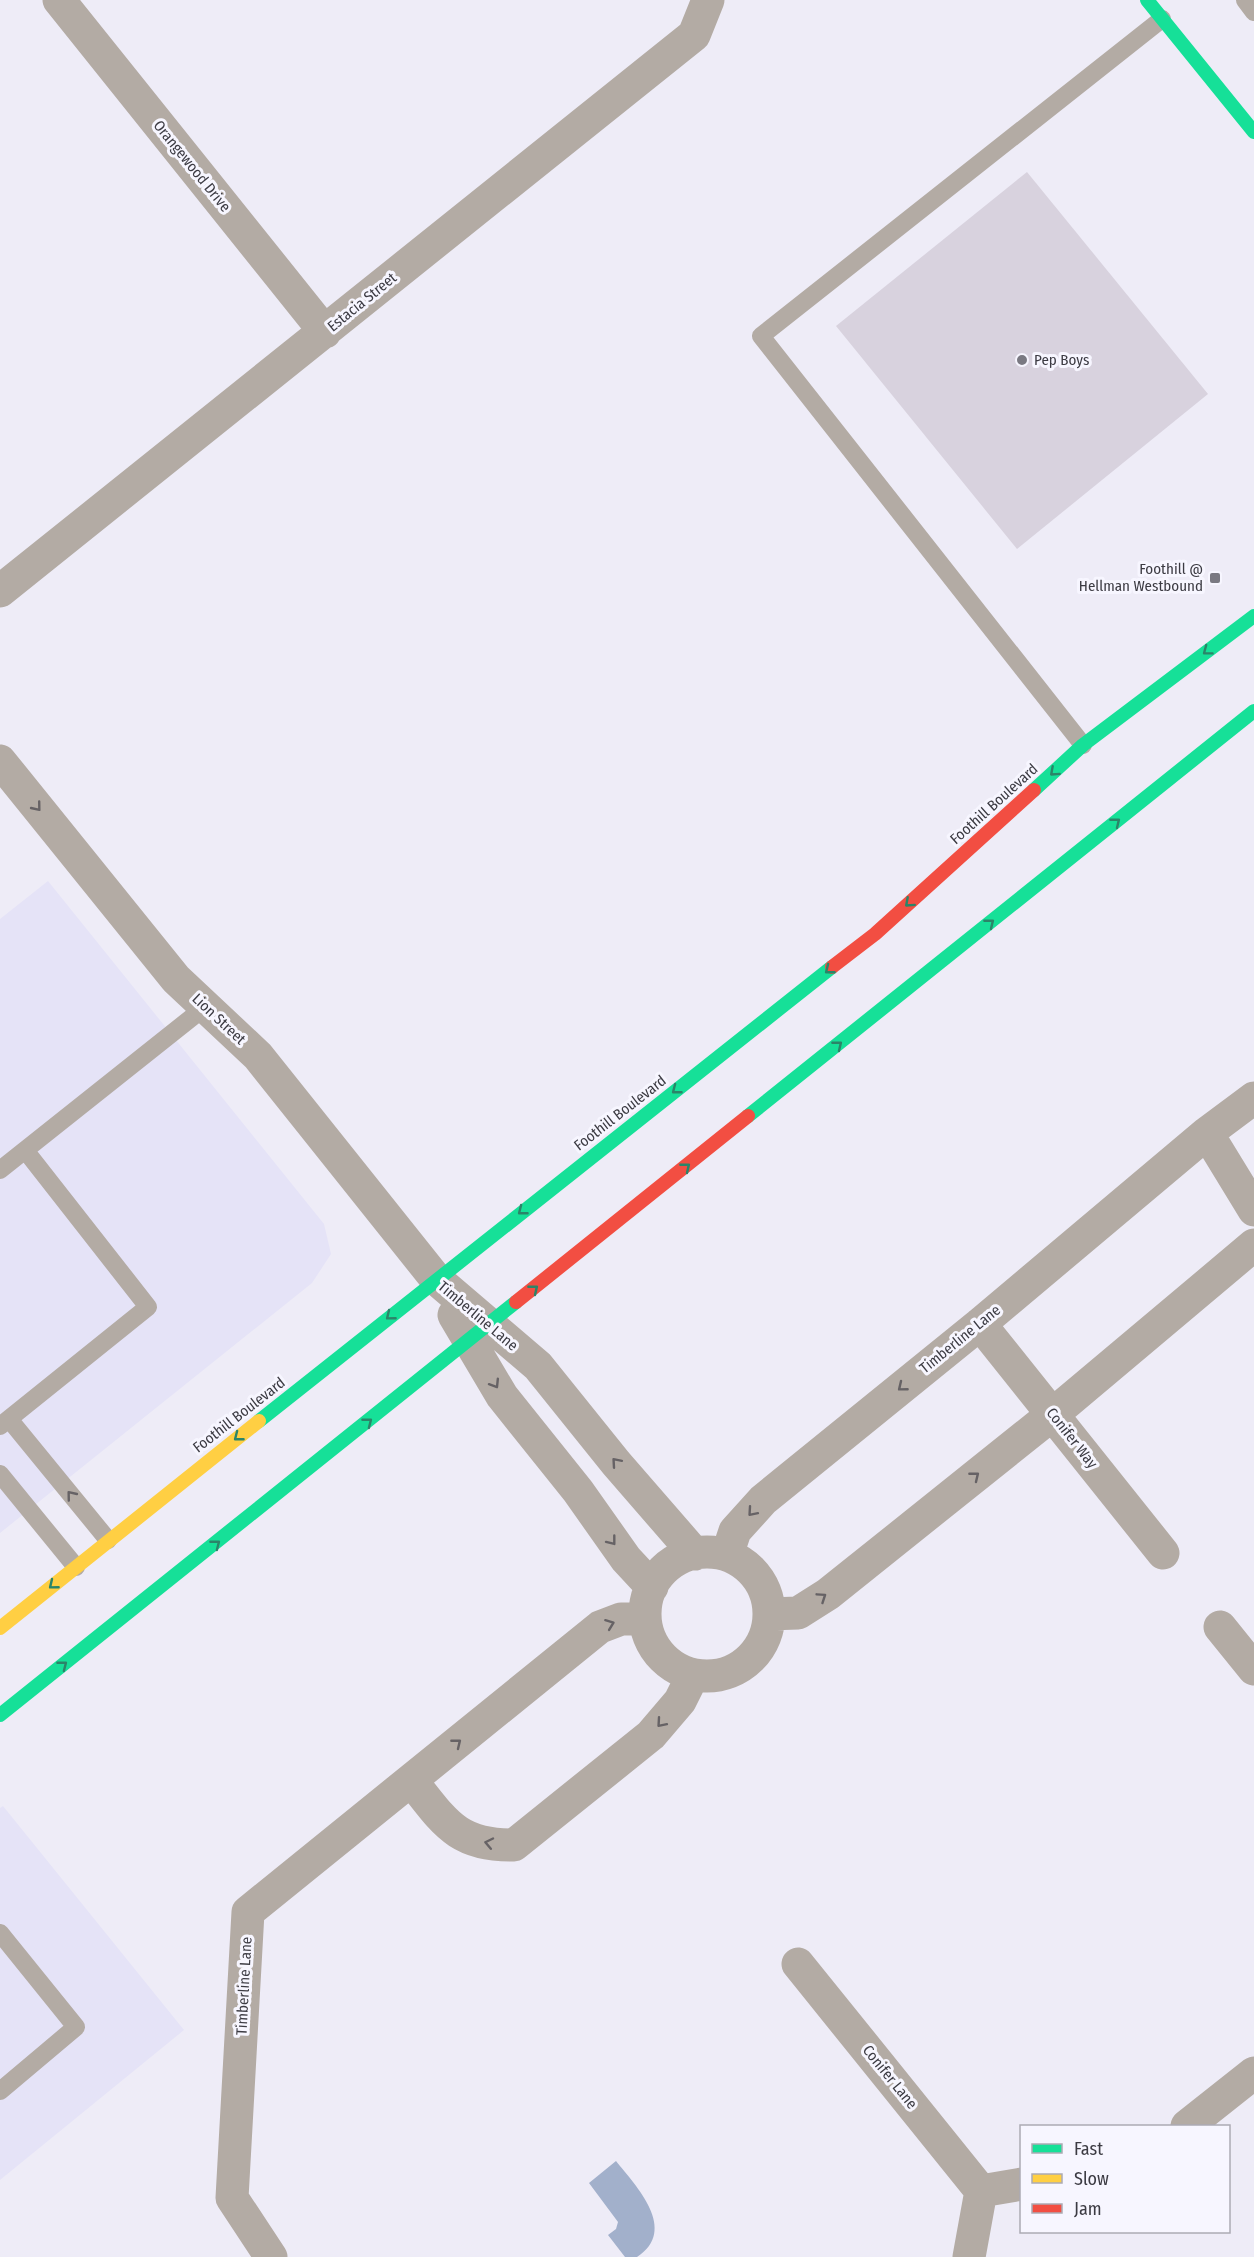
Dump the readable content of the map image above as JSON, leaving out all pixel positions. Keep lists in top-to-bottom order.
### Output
{
  "streets": {
    "main road": ["Foothill Boulevard"],
    "street": [
      "Orangewood Drive",
      "Estacia Street",
      "Lion Street",
      "Timberline Lane",
      "Conifer Way",
      "Conifer Lane"
    ]
  },
  "crossings": [
    ["Orangewood Drive", "Estacia Street"],
    ["Foothill Boulevard", "Lion Street"],
    ["Foothill Boulevard", "Timberline Lane"],
    ["Lion Street", "Timberline Lane"],
    ["Timberline Lane", "Conifer Way"]
  ],
  "one_way": ["Lion Street"],
  "places": {
    "other": ["Pep Boys"],
    "transit": ["Foothill @ Hellman Westbound"]
  },
  "legend": ["Fast", "Slow", "Jam"]
}
